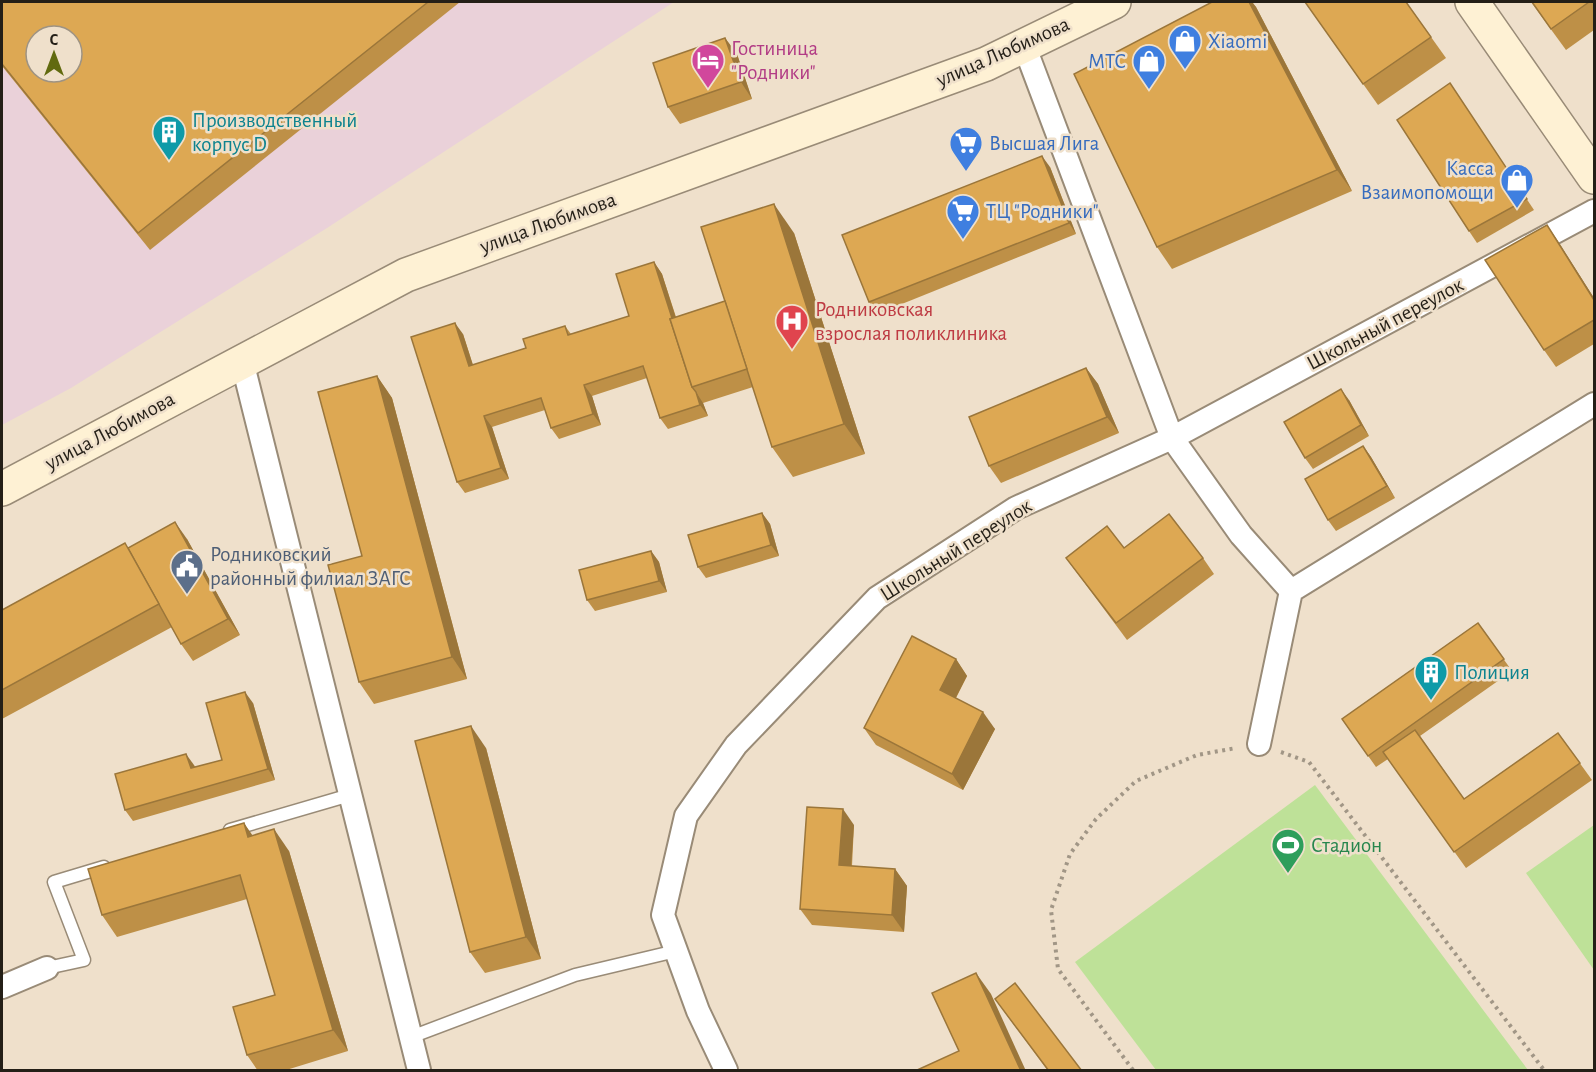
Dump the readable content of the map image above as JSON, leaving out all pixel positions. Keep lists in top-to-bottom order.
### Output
{
  "streets": {
    "main road": ["улица Любимова"],
    "street": ["Школьный переулок"]
  },
  "places": {
    "shop": ["Xiaomi", "МТС", "Касса Взаимопомощи"],
    "hotel": ["Гостиница \"Родники\""],
    "building": ["Производственный корпус D", "Полиция"],
    "supermarket": ["Высшая Лига", "ТЦ \"Родники\""],
    "hospital": ["Родниковская взрослая поликлиника"],
    "public building": ["Родниковский районный филиал ЗАГС"],
    "sports": ["Стадион"]
  },
  "north": "top"
}
